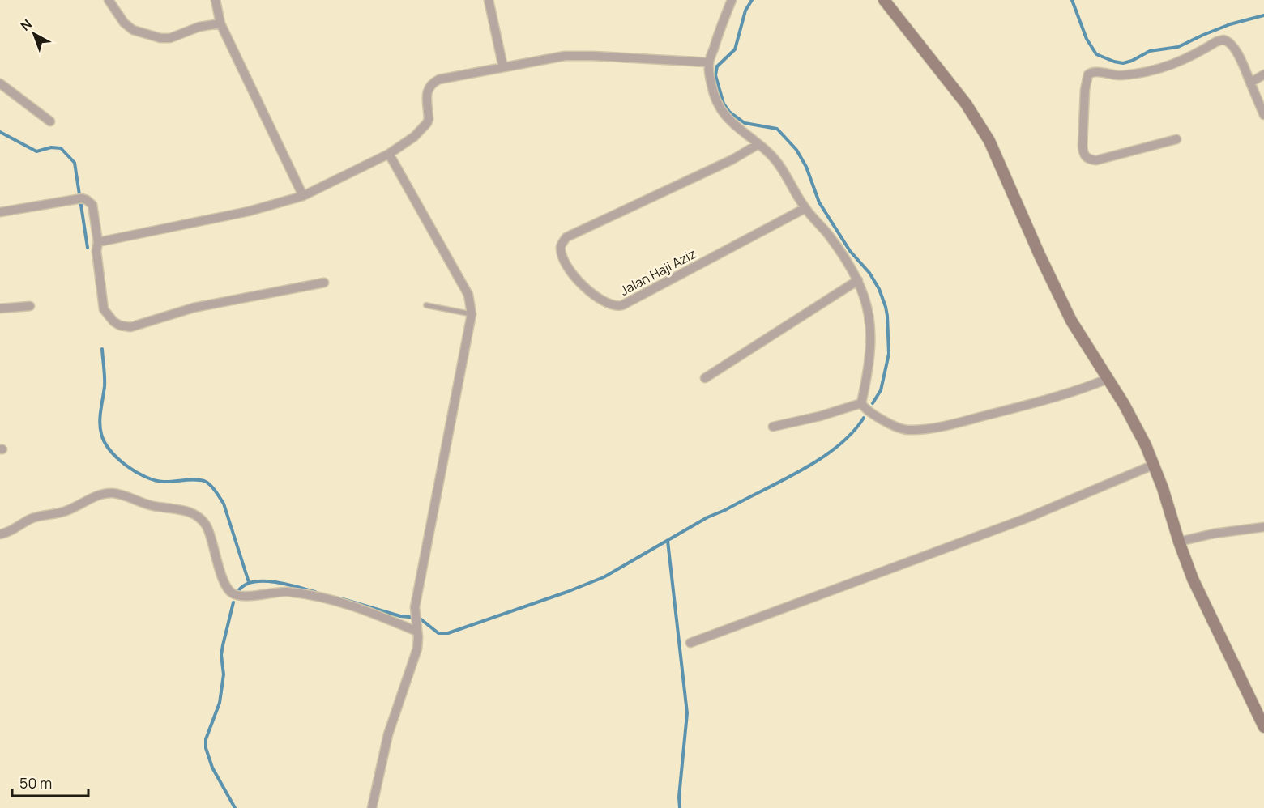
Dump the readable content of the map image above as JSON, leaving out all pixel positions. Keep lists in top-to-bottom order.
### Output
{
  "streets": {
    "street": ["Jalan Haji Aziz"]
  },
  "scale_bar": "50 m",
  "north": "top left"
}
